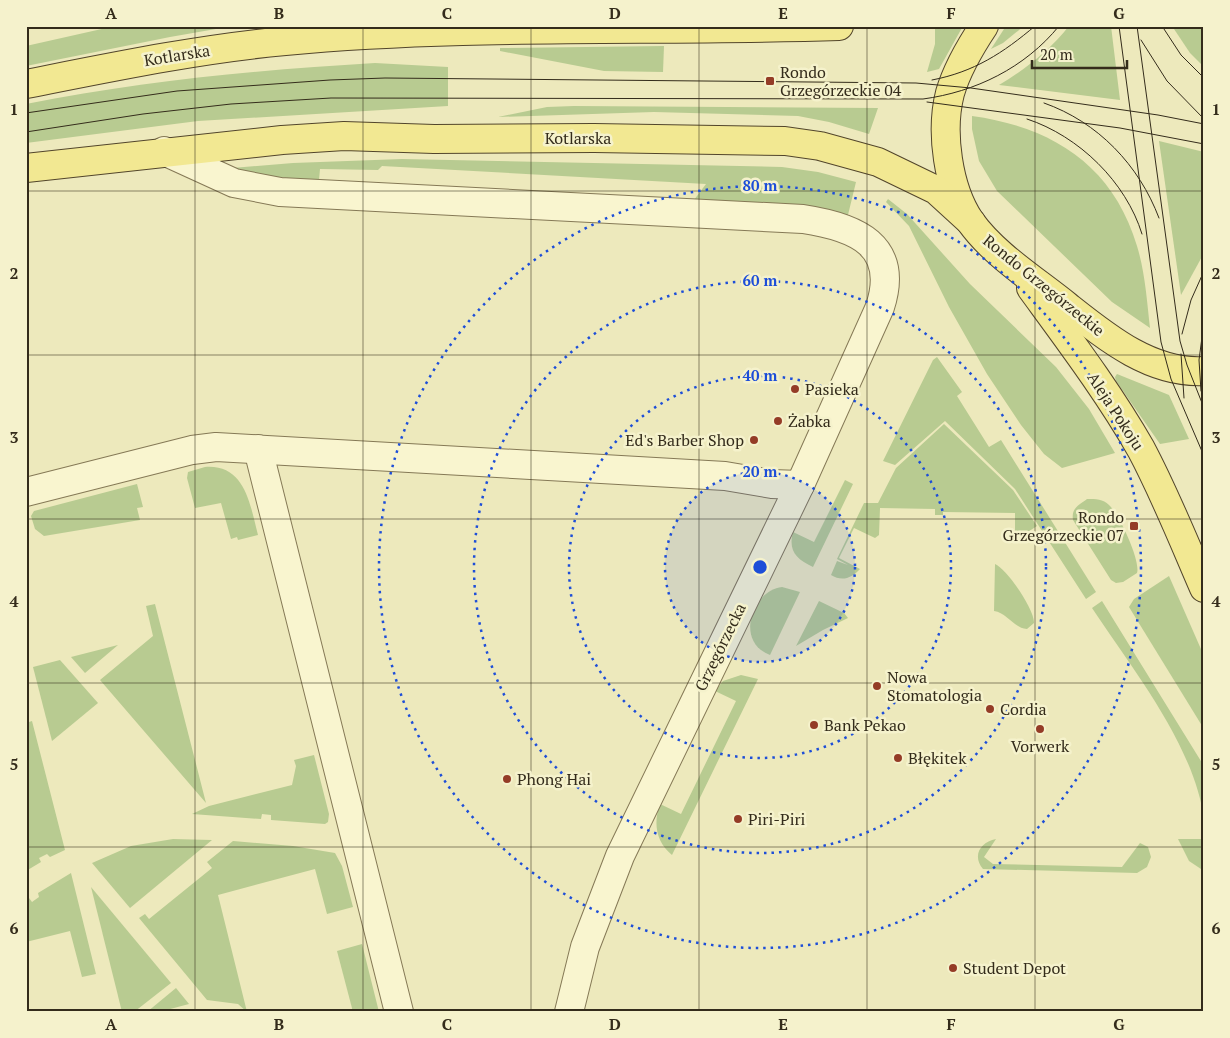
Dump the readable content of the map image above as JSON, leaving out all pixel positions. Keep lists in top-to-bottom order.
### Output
{
  "streets": {
    "main road": ["Kotlarska", "Rondo Grzegórzeckie", "Aleja Pokoju"],
    "street": ["Grzegórzecka"]
  },
  "crossings": [
    ["Kotlarska", "Rondo Grzegórzeckie"],
    ["Kotlarska", "Grzegórzecka"],
    ["Rondo Grzegórzeckie", "Aleja Pokoju"]
  ],
  "places": {
    "transit": ["Rondo Grzegórzeckie 04", "Rondo Grzegórzeckie 07"],
    "other": [
      "Pasieka",
      "Żabka",
      "Ed's Barber Shop",
      "Nowa Stomatologia",
      "Cordia",
      "Bank Pekao",
      "Vorwerk",
      "Błękitek",
      "Phong Hai",
      "Piri-Piri",
      "Student Depot"
    ]
  },
  "scale_bar": "20 m",
  "grid": {
    "columns": [
      "A",
      "B",
      "C",
      "D",
      "E",
      "F",
      "G"
    ],
    "rows": [
      "1",
      "2",
      "3",
      "4",
      "5",
      "6"
    ]
  },
  "rings": [
    "80 m",
    "60 m",
    "40 m",
    "20 m"
  ]
}
